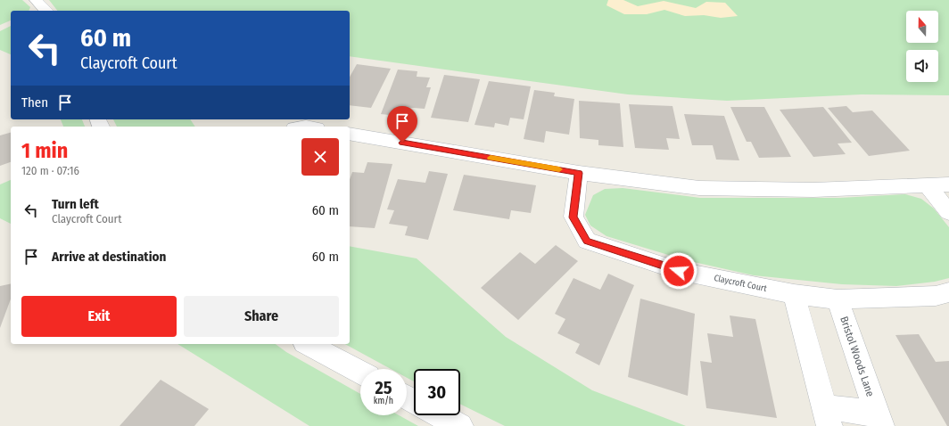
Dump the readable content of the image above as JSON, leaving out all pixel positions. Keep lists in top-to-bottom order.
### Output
{
  "streets": {
    "street": ["Claycroft Court", "Bristol Woods Lane"]
  },
  "crossings": [
    ["Claycroft Court", "Bristol Woods Lane"]
  ],
  "north": "top",
  "page": {
    "turn": ["60 m", "Claycroft Court"],
    "then": "Then",
    "heading": ["1 min", "120 m · 07:16"],
    "list": [
      {
        "name": "Turn left",
        "note": "Claycroft Court",
        "value": "60 m"
      },
      {
        "name": "Arrive at destination",
        "value": "60 m"
      }
    ],
    "buttons": ["Exit", "Share"],
    "speed": "25 km/h",
    "limit": "30"
  }
}
